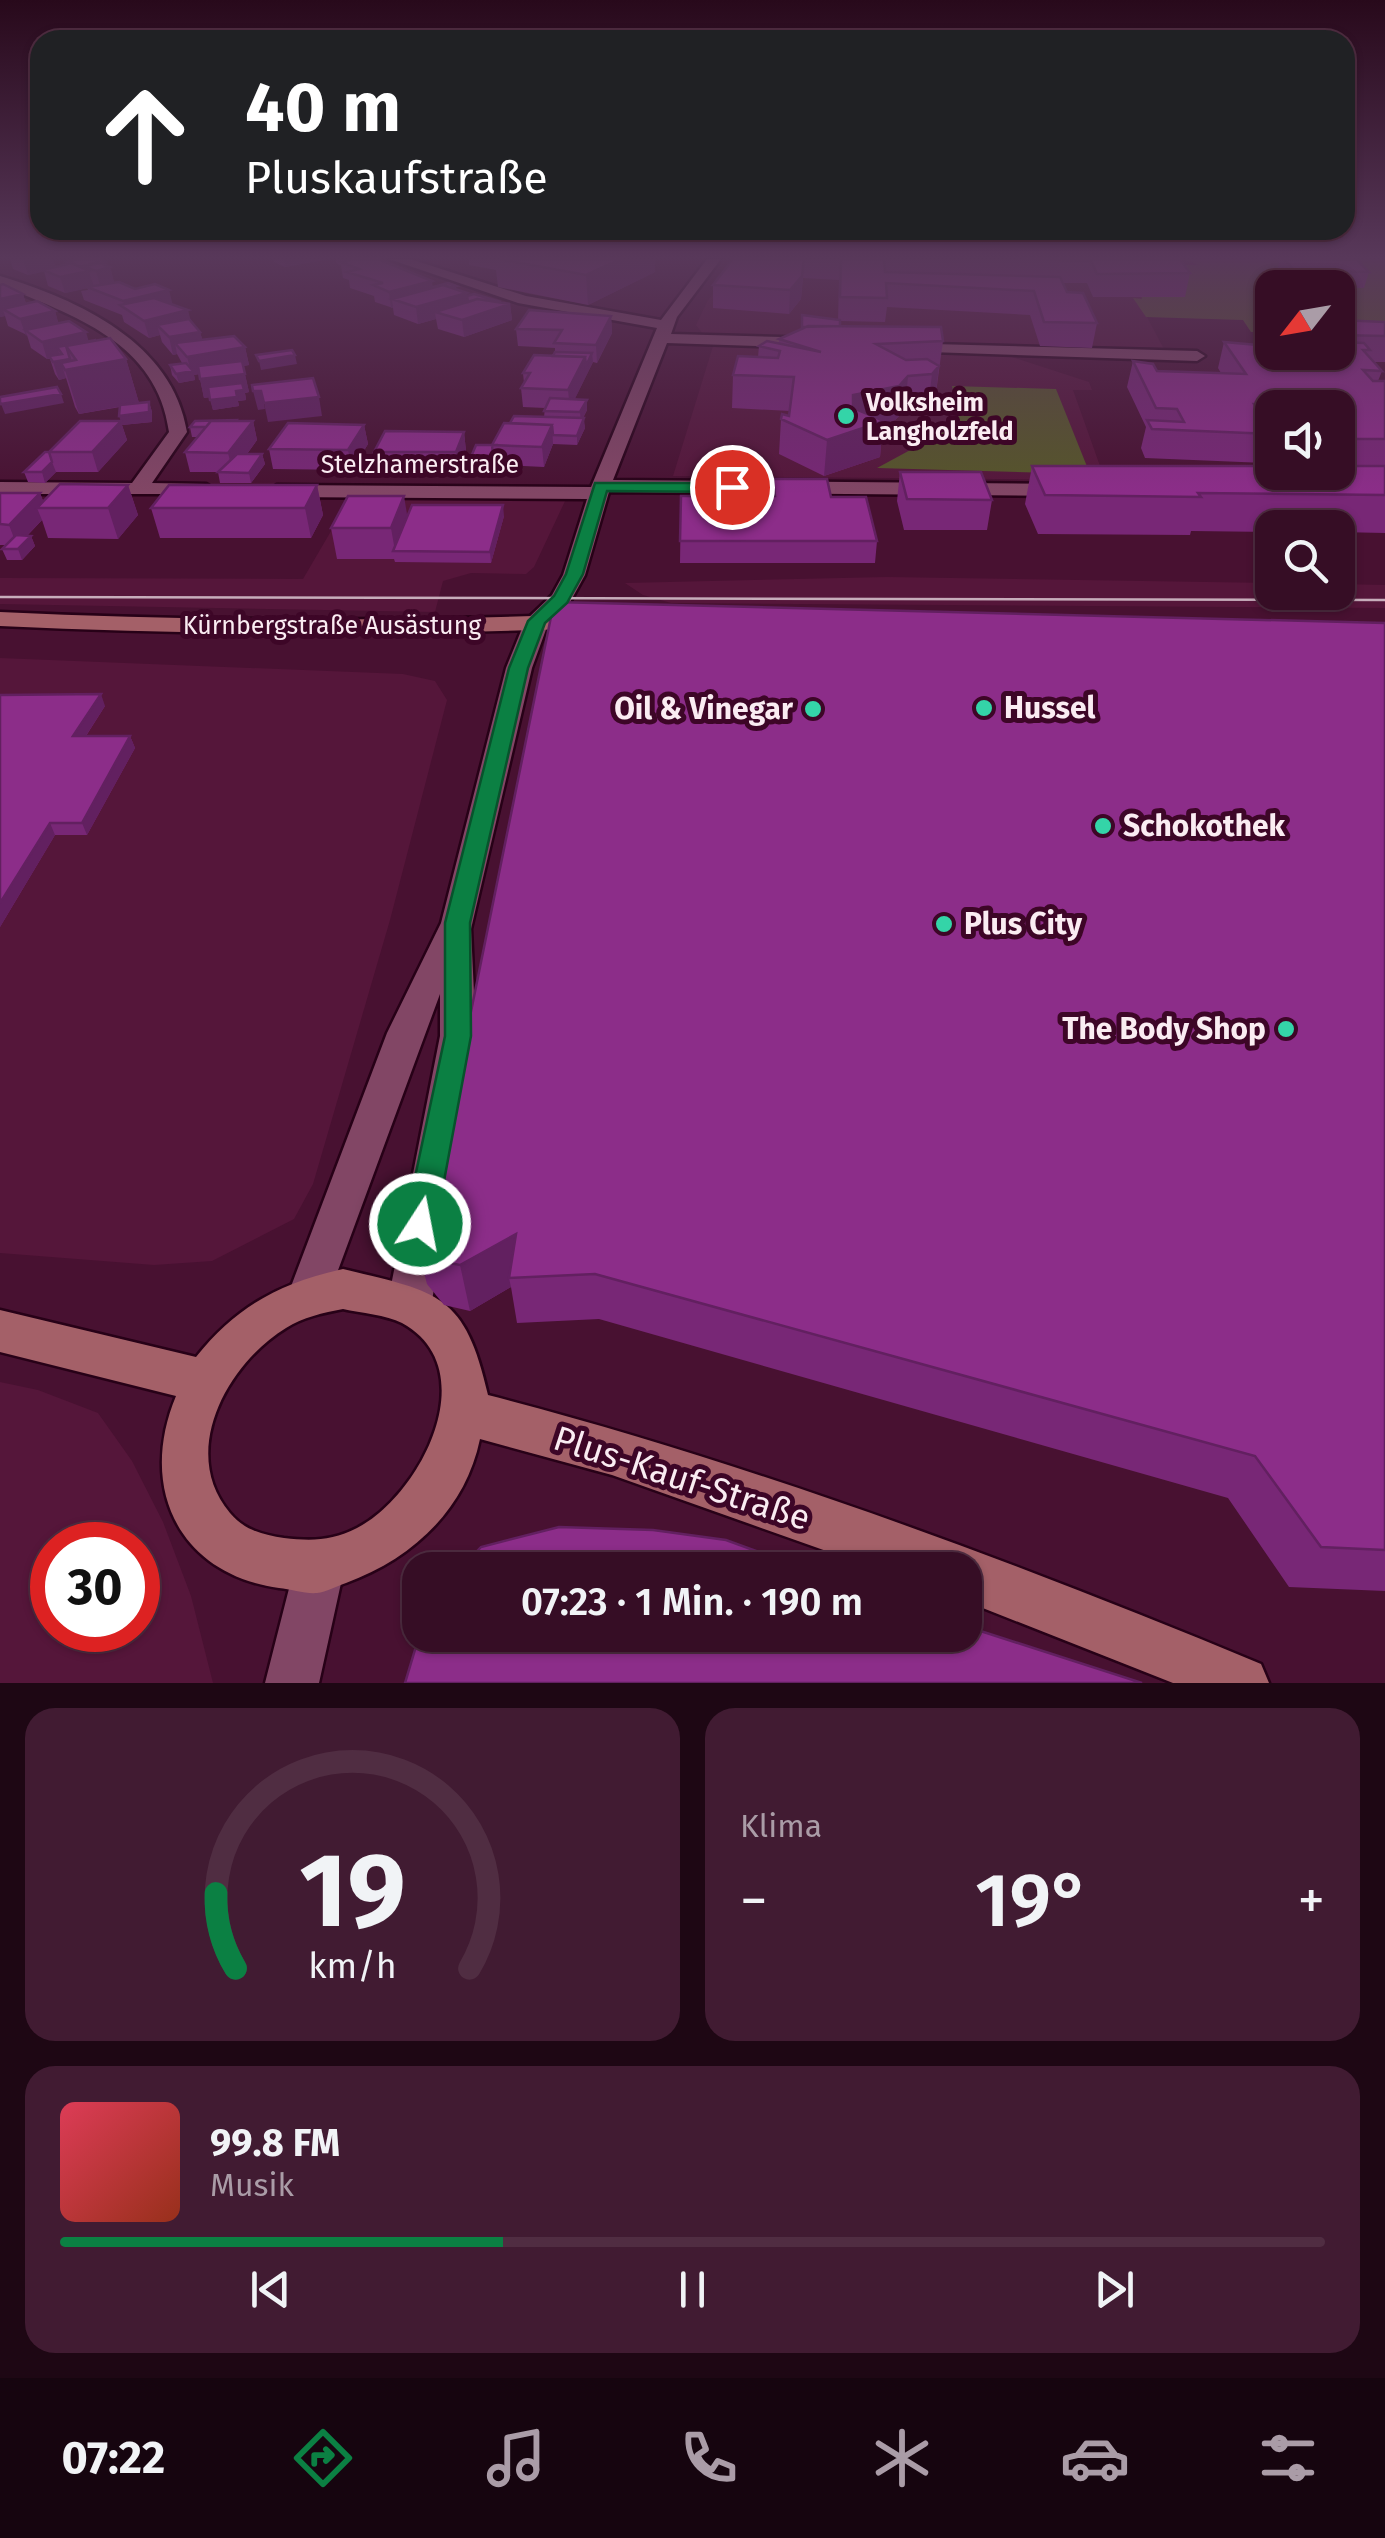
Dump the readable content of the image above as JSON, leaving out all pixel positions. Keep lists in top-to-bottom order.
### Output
{
  "streets": {
    "street": ["Stelzhamerstraße", "Kürnbergstraße Ausästung", "Plus-Kauf-Straße"]
  },
  "places": [
    "Volksheim Langholzfeld",
    "Hussel",
    "Oil & Vinegar",
    "Schokothek",
    "Plus City",
    "The Body Shop"
  ],
  "north": "bottom left",
  "page": {
    "turn": ["40 m", "Pluskaufstraße"],
    "limit": "30",
    "trip": "07:23 · 1 Min. · 190 m",
    "tile": "Klima",
    "heat": ["−", "19°", "+"],
    "song": ["99.8 FM", "Musik"],
    "tabs": "07:22",
    "gauge": ["19", "km/h"]
  }
}
